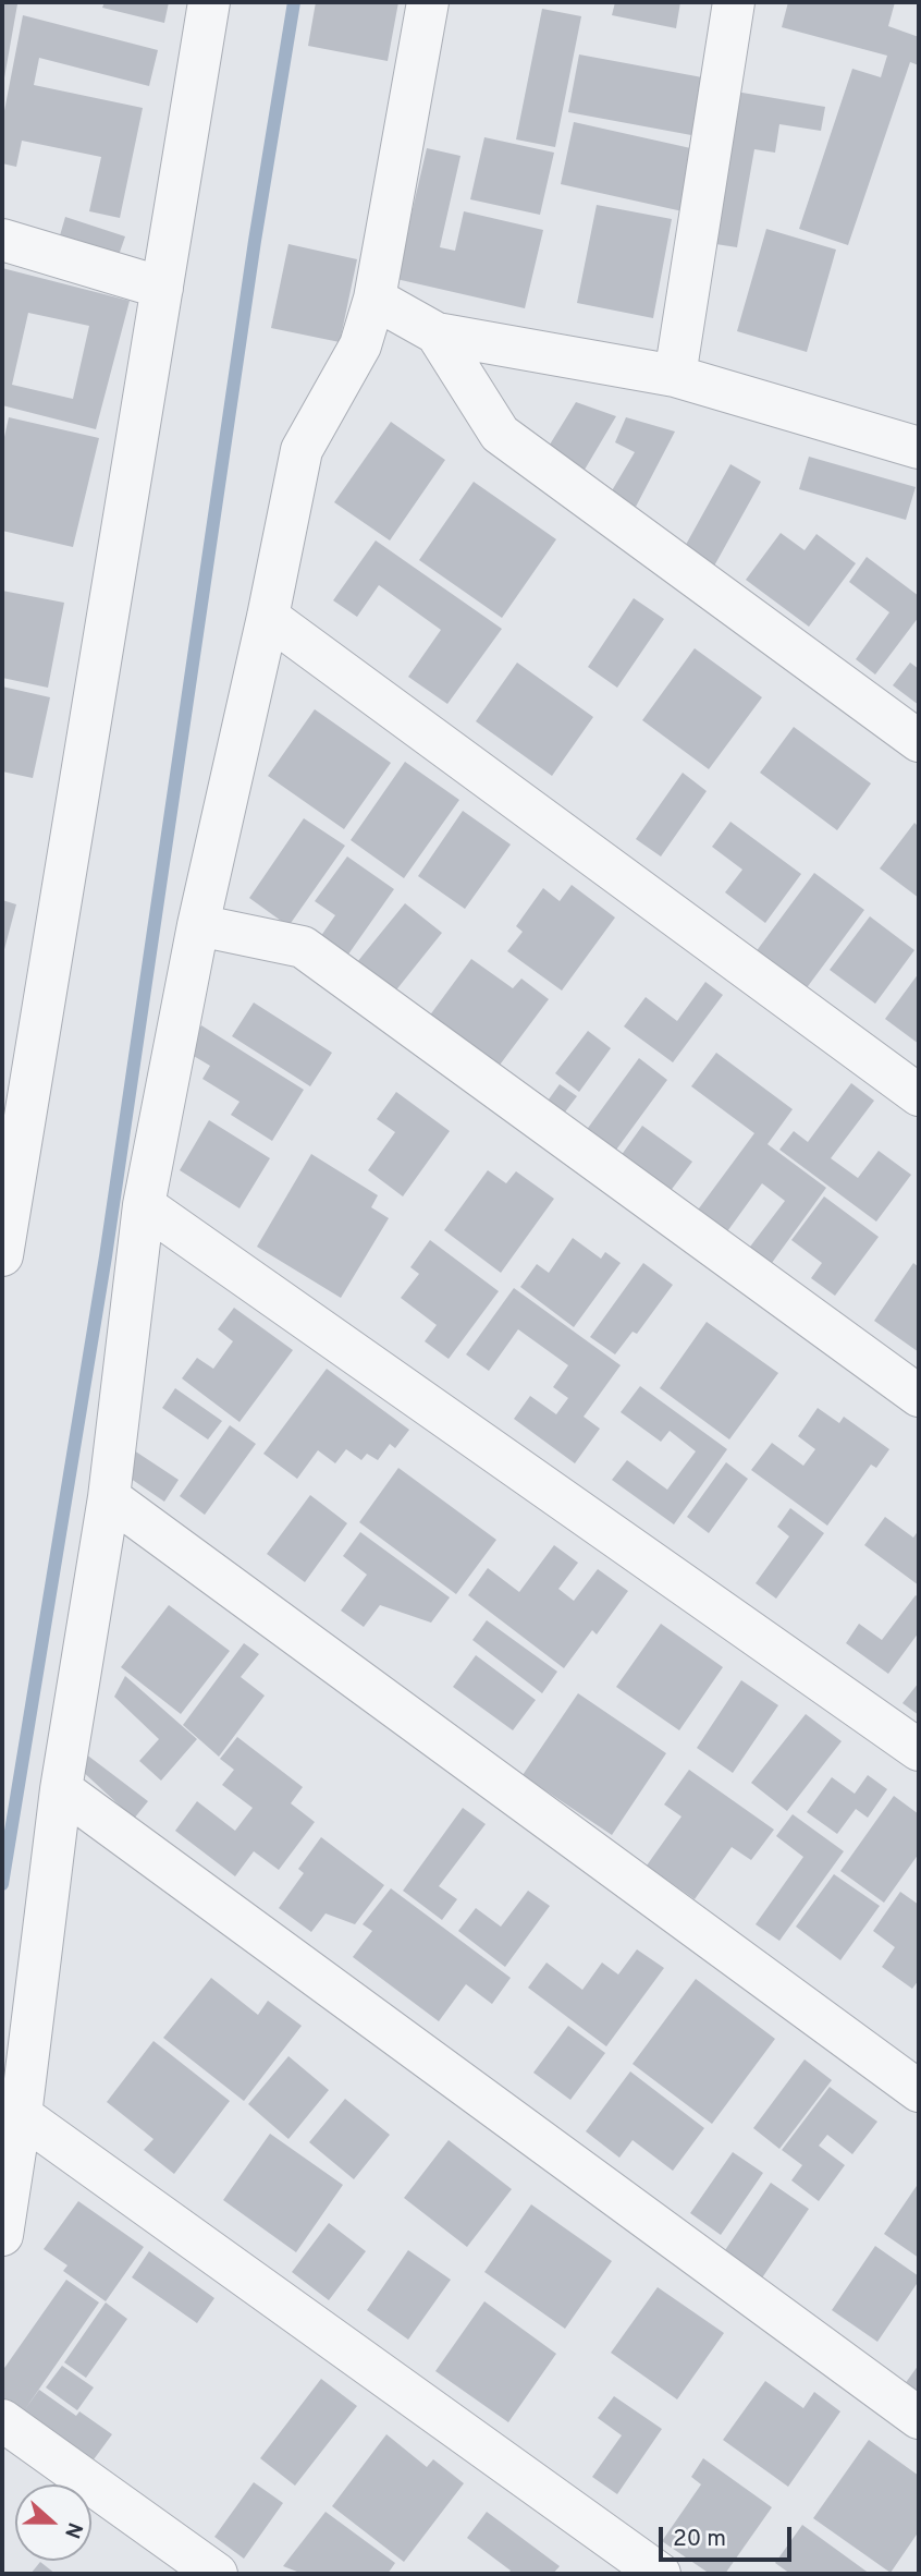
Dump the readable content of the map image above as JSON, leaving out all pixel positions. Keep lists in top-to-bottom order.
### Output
{
  "scale_bar": "20 m",
  "north": "right"
}
